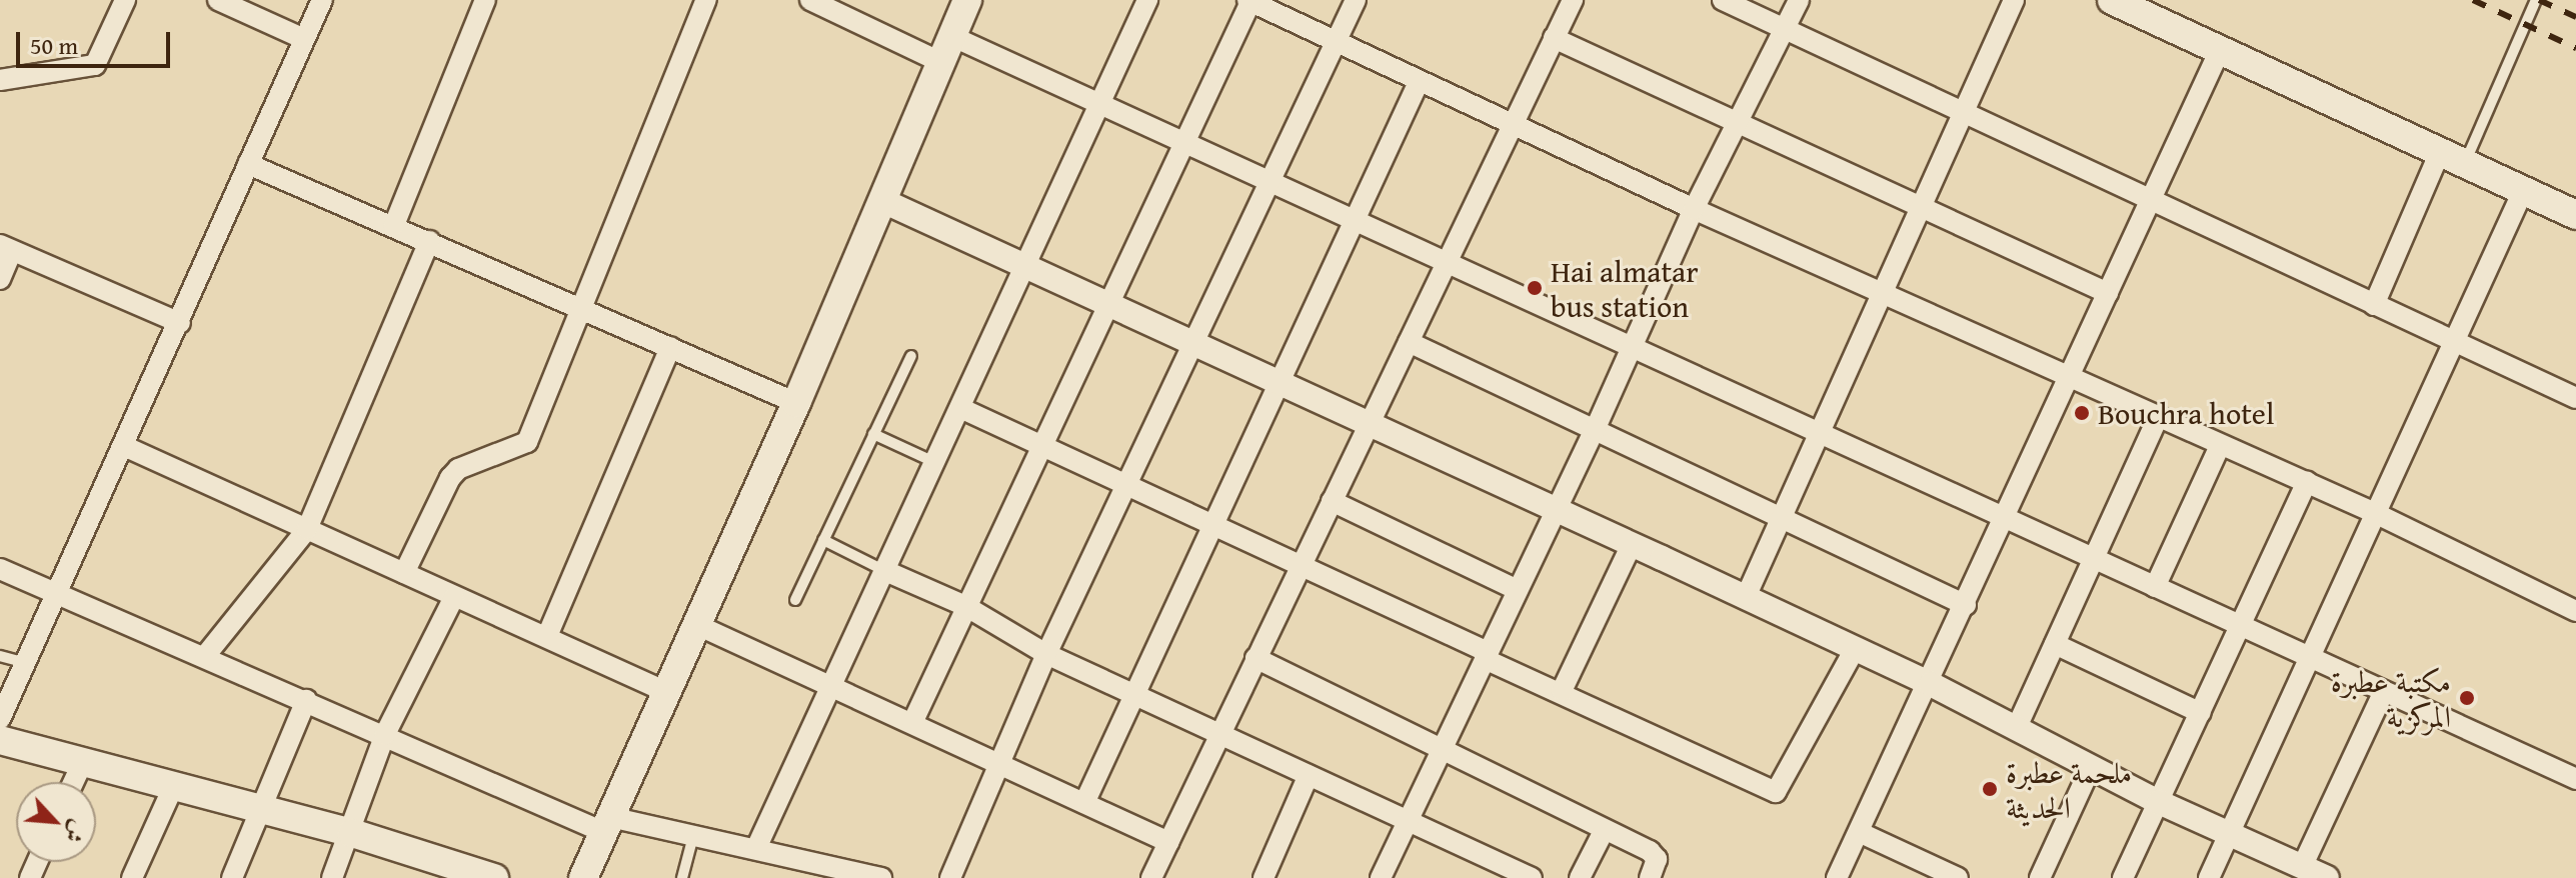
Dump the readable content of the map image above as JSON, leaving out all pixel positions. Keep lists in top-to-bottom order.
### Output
{
  "places": [
    "Hai almatar bus station",
    "Bouchra hotel",
    "مكتبة عطبرة المركزية",
    "ملحمة عطبرة الحديثة"
  ],
  "scale_bar": "50 m",
  "north": "bottom right"
}
